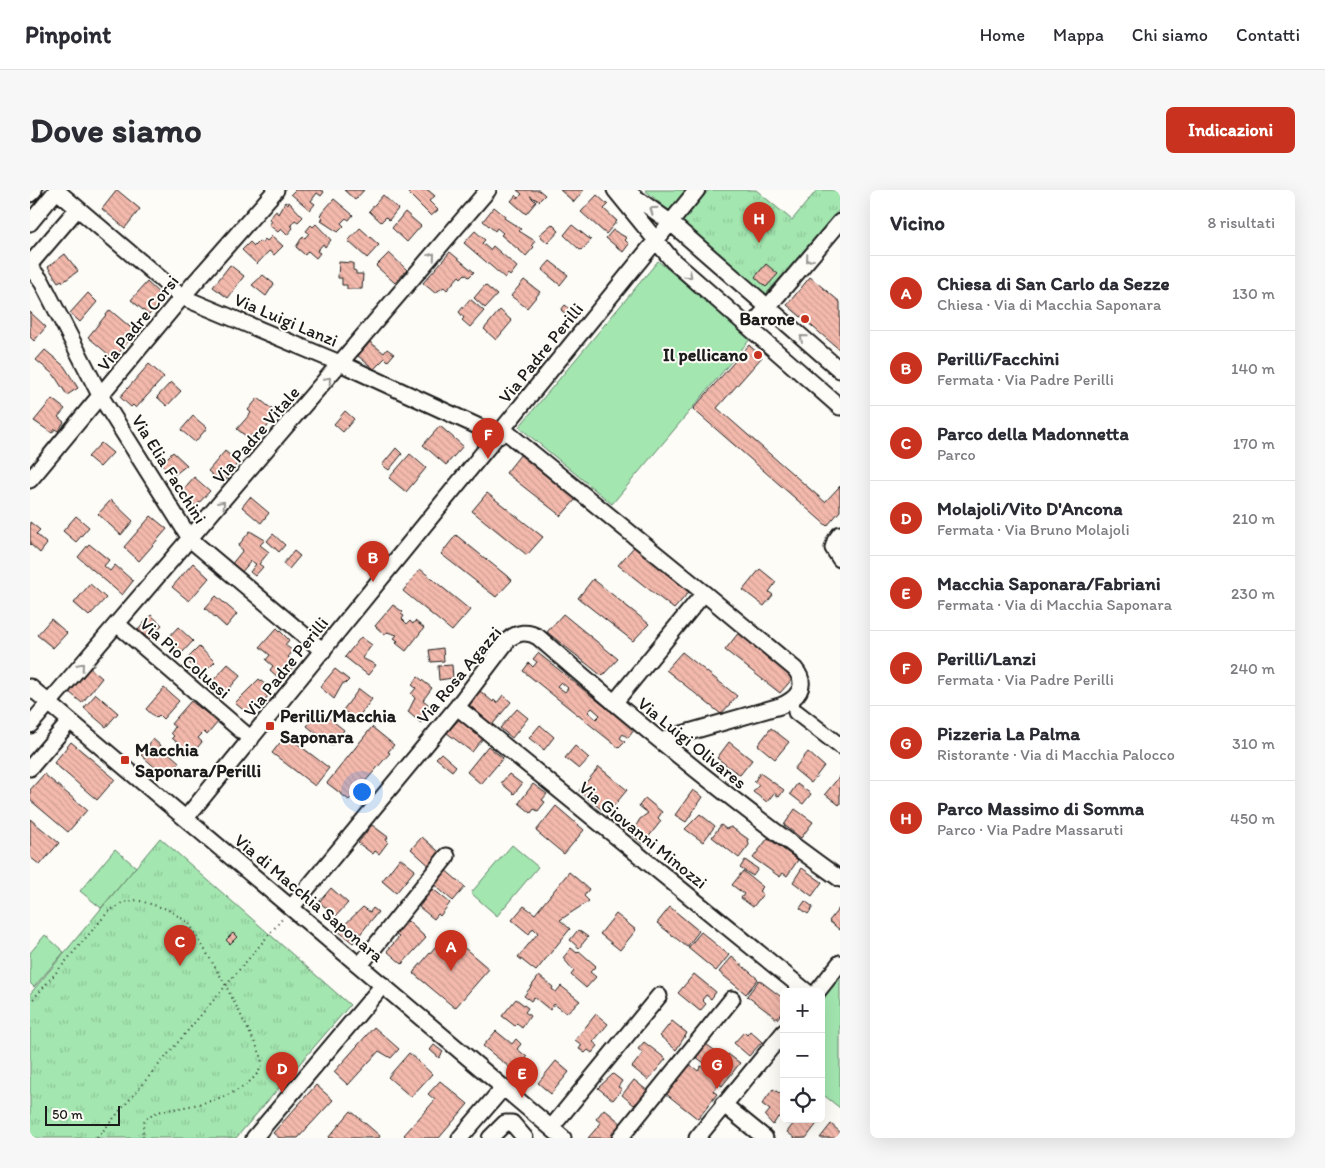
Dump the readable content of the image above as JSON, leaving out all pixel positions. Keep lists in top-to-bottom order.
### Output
{
  "streets": {
    "street": [
      "Via Luigi Lanzi",
      "Via Padre Corsi",
      "Via Padre Perilli",
      "Via Padre Vitale",
      "Via Elia Facchini",
      "Via Pio Colussi",
      "Via Rosa Agazzi",
      "Via Luigi Olivares",
      "Via Giovanni Minozzi",
      "Via di Macchia Saponara"
    ]
  },
  "crossings": [
    ["Via Luigi Lanzi", "Via Padre Corsi"],
    ["Via Luigi Lanzi", "Via Padre Perilli"],
    ["Via Luigi Lanzi", "Via Padre Vitale"],
    ["Via Padre Corsi", "Via Elia Facchini"],
    ["Via Padre Perilli", "Via Elia Facchini"],
    ["Via Padre Perilli", "Via Pio Colussi"],
    ["Via Padre Perilli", "Via di Macchia Saponara"],
    ["Via Padre Vitale", "Via Elia Facchini"],
    ["Via Padre Vitale", "Via Pio Colussi"],
    ["Via Padre Vitale", "Via di Macchia Saponara"],
    ["Via Rosa Agazzi", "Via Luigi Olivares"],
    ["Via Rosa Agazzi", "Via Giovanni Minozzi"],
    ["Via Rosa Agazzi", "Via di Macchia Saponara"]
  ],
  "one_way": ["Via Padre Vitale"],
  "places": {
    "other": ["Barone", "Il pellicano"],
    "transit": ["Perilli/Macchia Saponara", "Macchia Saponara/Perilli"]
  },
  "scale_bar": "50 m",
  "page": {
    "header": "Pinpoint",
    "nav": [
      "Home",
      "Mappa",
      "Chi siamo",
      "Contatti"
    ],
    "buttons": "Indicazioni",
    "title": "Dove siamo",
    "heading": ["Vicino", "8 risultati"],
    "pins": [
      "H",
      "F",
      "B",
      "C",
      "A",
      "G",
      "D",
      "E"
    ],
    "list": [
      {
        "mark": "A",
        "name": "Chiesa di San Carlo da Sezze",
        "note": "Chiesa · Via di Macchia Saponara",
        "value": "130 m"
      },
      {
        "mark": "B",
        "name": "Perilli/Facchini",
        "note": "Fermata · Via Padre Perilli",
        "value": "140 m"
      },
      {
        "mark": "C",
        "name": "Parco della Madonnetta",
        "note": "Parco",
        "value": "170 m"
      },
      {
        "mark": "D",
        "name": "Molajoli/Vito D'Ancona",
        "note": "Fermata · Via Bruno Molajoli",
        "value": "210 m"
      },
      {
        "mark": "E",
        "name": "Macchia Saponara/Fabriani",
        "note": "Fermata · Via di Macchia Saponara",
        "value": "230 m"
      },
      {
        "mark": "F",
        "name": "Perilli/Lanzi",
        "note": "Fermata · Via Padre Perilli",
        "value": "240 m"
      },
      {
        "mark": "G",
        "name": "Pizzeria La Palma",
        "note": "Ristorante · Via di Macchia Palocco",
        "value": "310 m"
      },
      {
        "mark": "H",
        "name": "Parco Massimo di Somma",
        "note": "Parco · Via Padre Massaruti",
        "value": "450 m"
      }
    ],
    "map_buttons": ["+", "−"],
    "scale": "50 m"
  }
}
